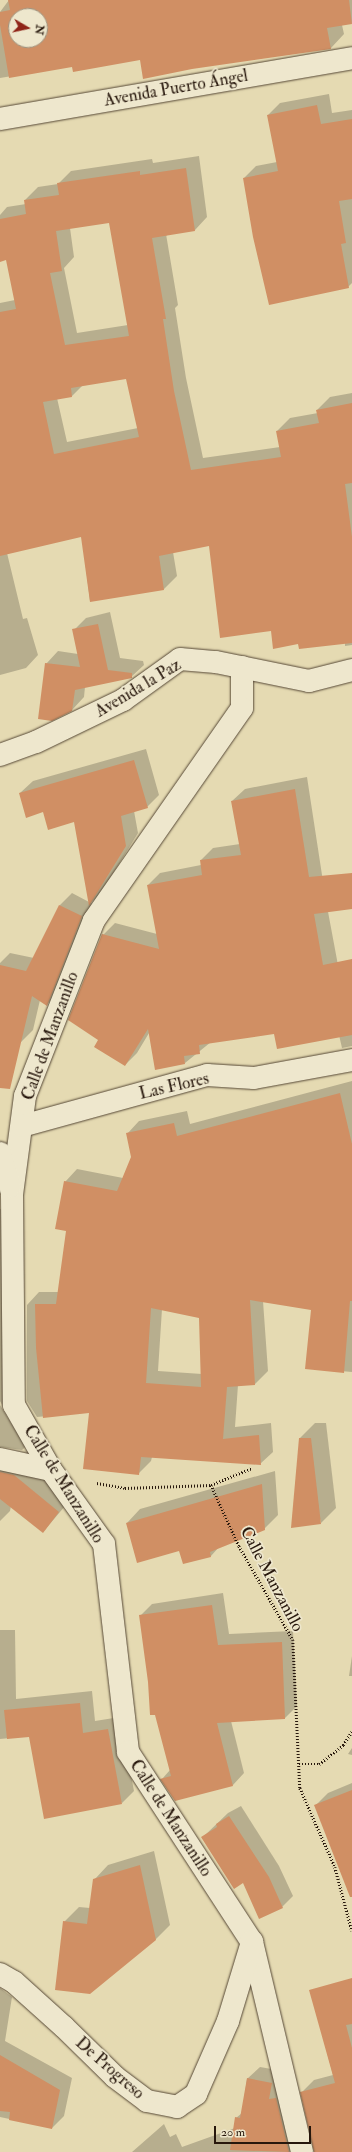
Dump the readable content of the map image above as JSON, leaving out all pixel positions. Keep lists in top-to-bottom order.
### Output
{
  "streets": {
    "street": [
      "Avenida Puerto Ángel",
      "Avenida la Paz",
      "Calle de Manzanillo",
      "Las Flores",
      "De Progreso"
    ],
    "path": ["Calle Manzanillo"]
  },
  "crossings": [
    ["Avenida la Paz", "Calle de Manzanillo"],
    ["Calle de Manzanillo", "Las Flores"],
    ["Calle de Manzanillo", "De Progreso"]
  ],
  "scale_bar": "20 m",
  "north": "right"
}
